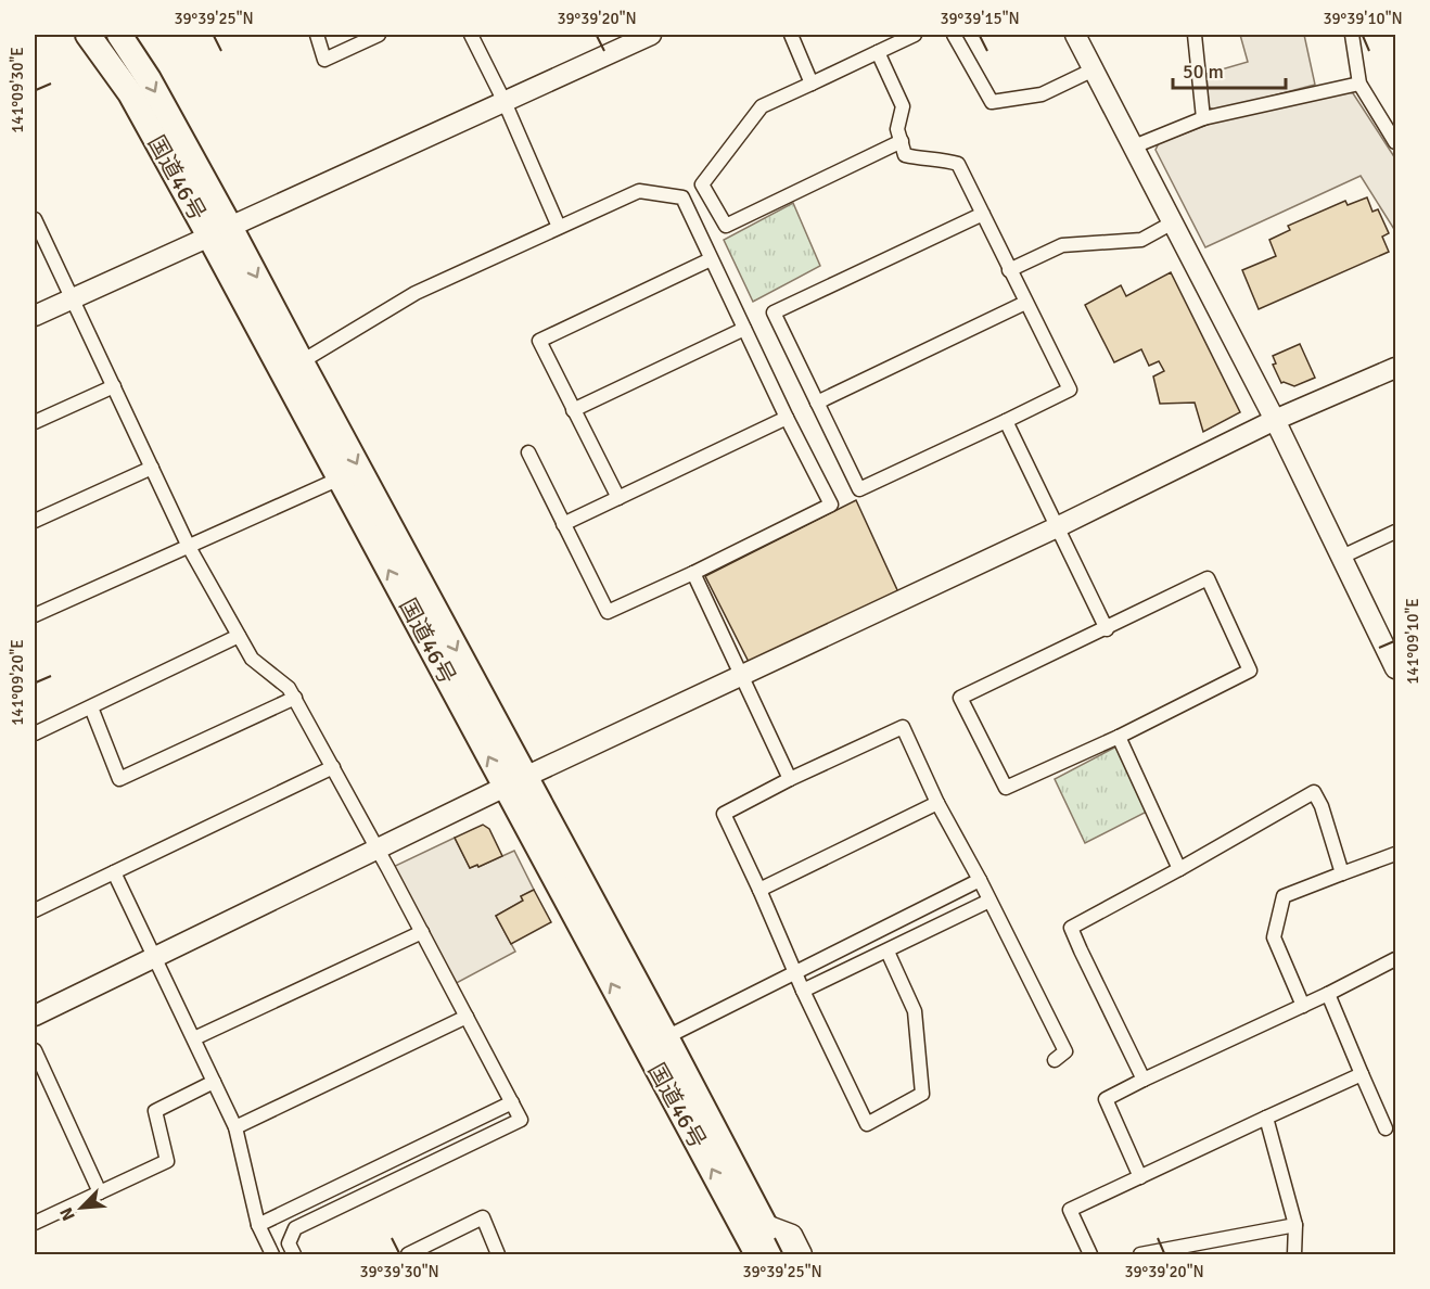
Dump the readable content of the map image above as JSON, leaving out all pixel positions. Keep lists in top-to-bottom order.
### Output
{
  "streets": {
    "highway": ["国道46号"]
  },
  "scale_bar": "50 m",
  "north": "bottom left",
  "coordinates": [
    "39°39'25\"N",
    "39°39'20\"N",
    "39°39'15\"N",
    "39°39'10\"N",
    "141°09'30\"E",
    "141°09'10\"E",
    "141°09'20\"E",
    "39°39'30\"N"
  ]
}
